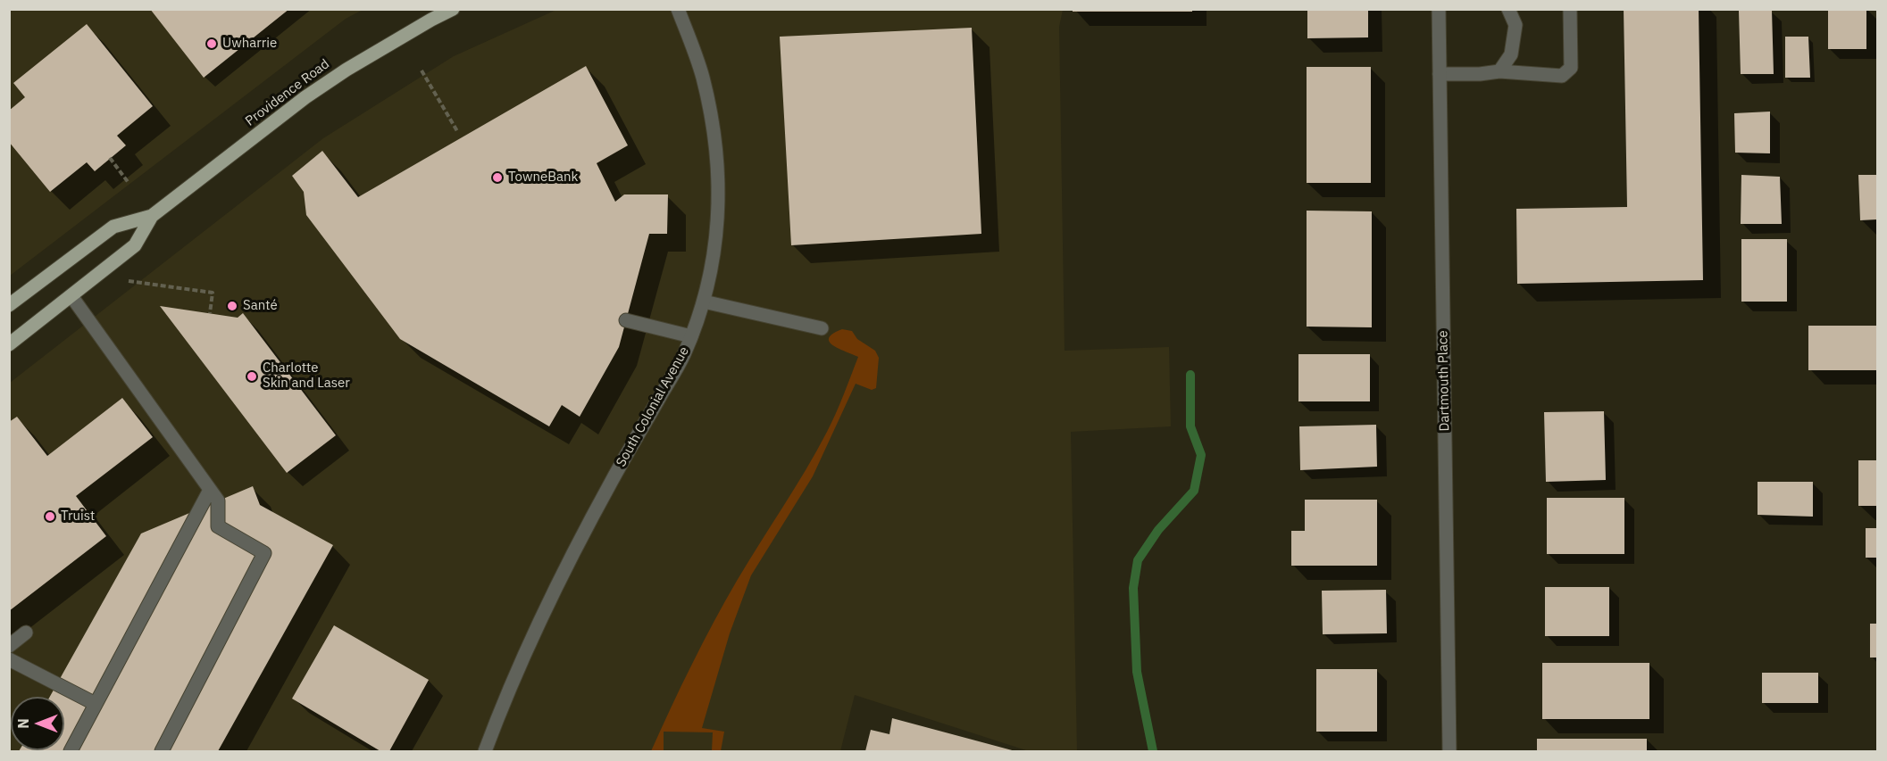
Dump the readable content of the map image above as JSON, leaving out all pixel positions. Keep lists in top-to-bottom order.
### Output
{
  "streets": {
    "main road": ["Providence Road"],
    "street": ["Dartmouth Place", "South Colonial Avenue"]
  },
  "places": [
    "Uwharrie",
    "TowneBank",
    "Santé",
    "Charlotte Skin and Laser",
    "Truist"
  ],
  "north": "left"
}
